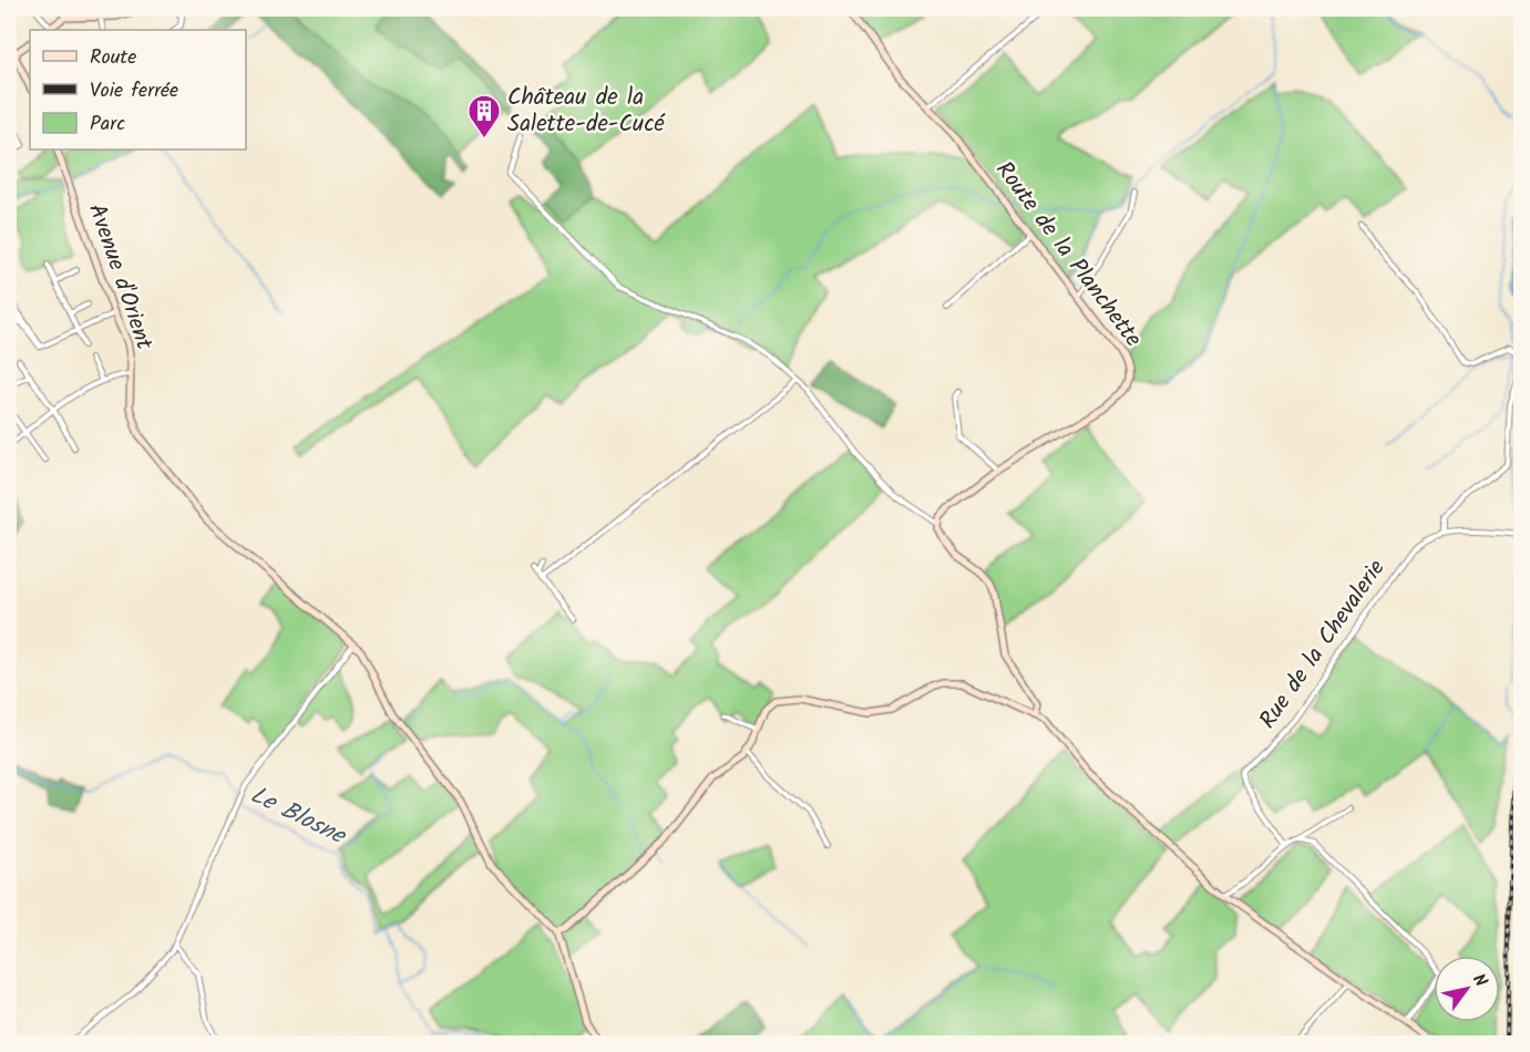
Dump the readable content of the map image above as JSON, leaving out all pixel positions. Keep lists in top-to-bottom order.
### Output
{
  "streets": {
    "street": ["Route de la Planchette", "Avenue d'Orient", "Rue de la Chevalerie"]
  },
  "water": ["Le Blosne"],
  "places": {
    "building": ["Château de la Salette-de-Cucé"]
  },
  "legend": ["Route", "Voie ferrée", "Parc"],
  "north": "top right"
}
